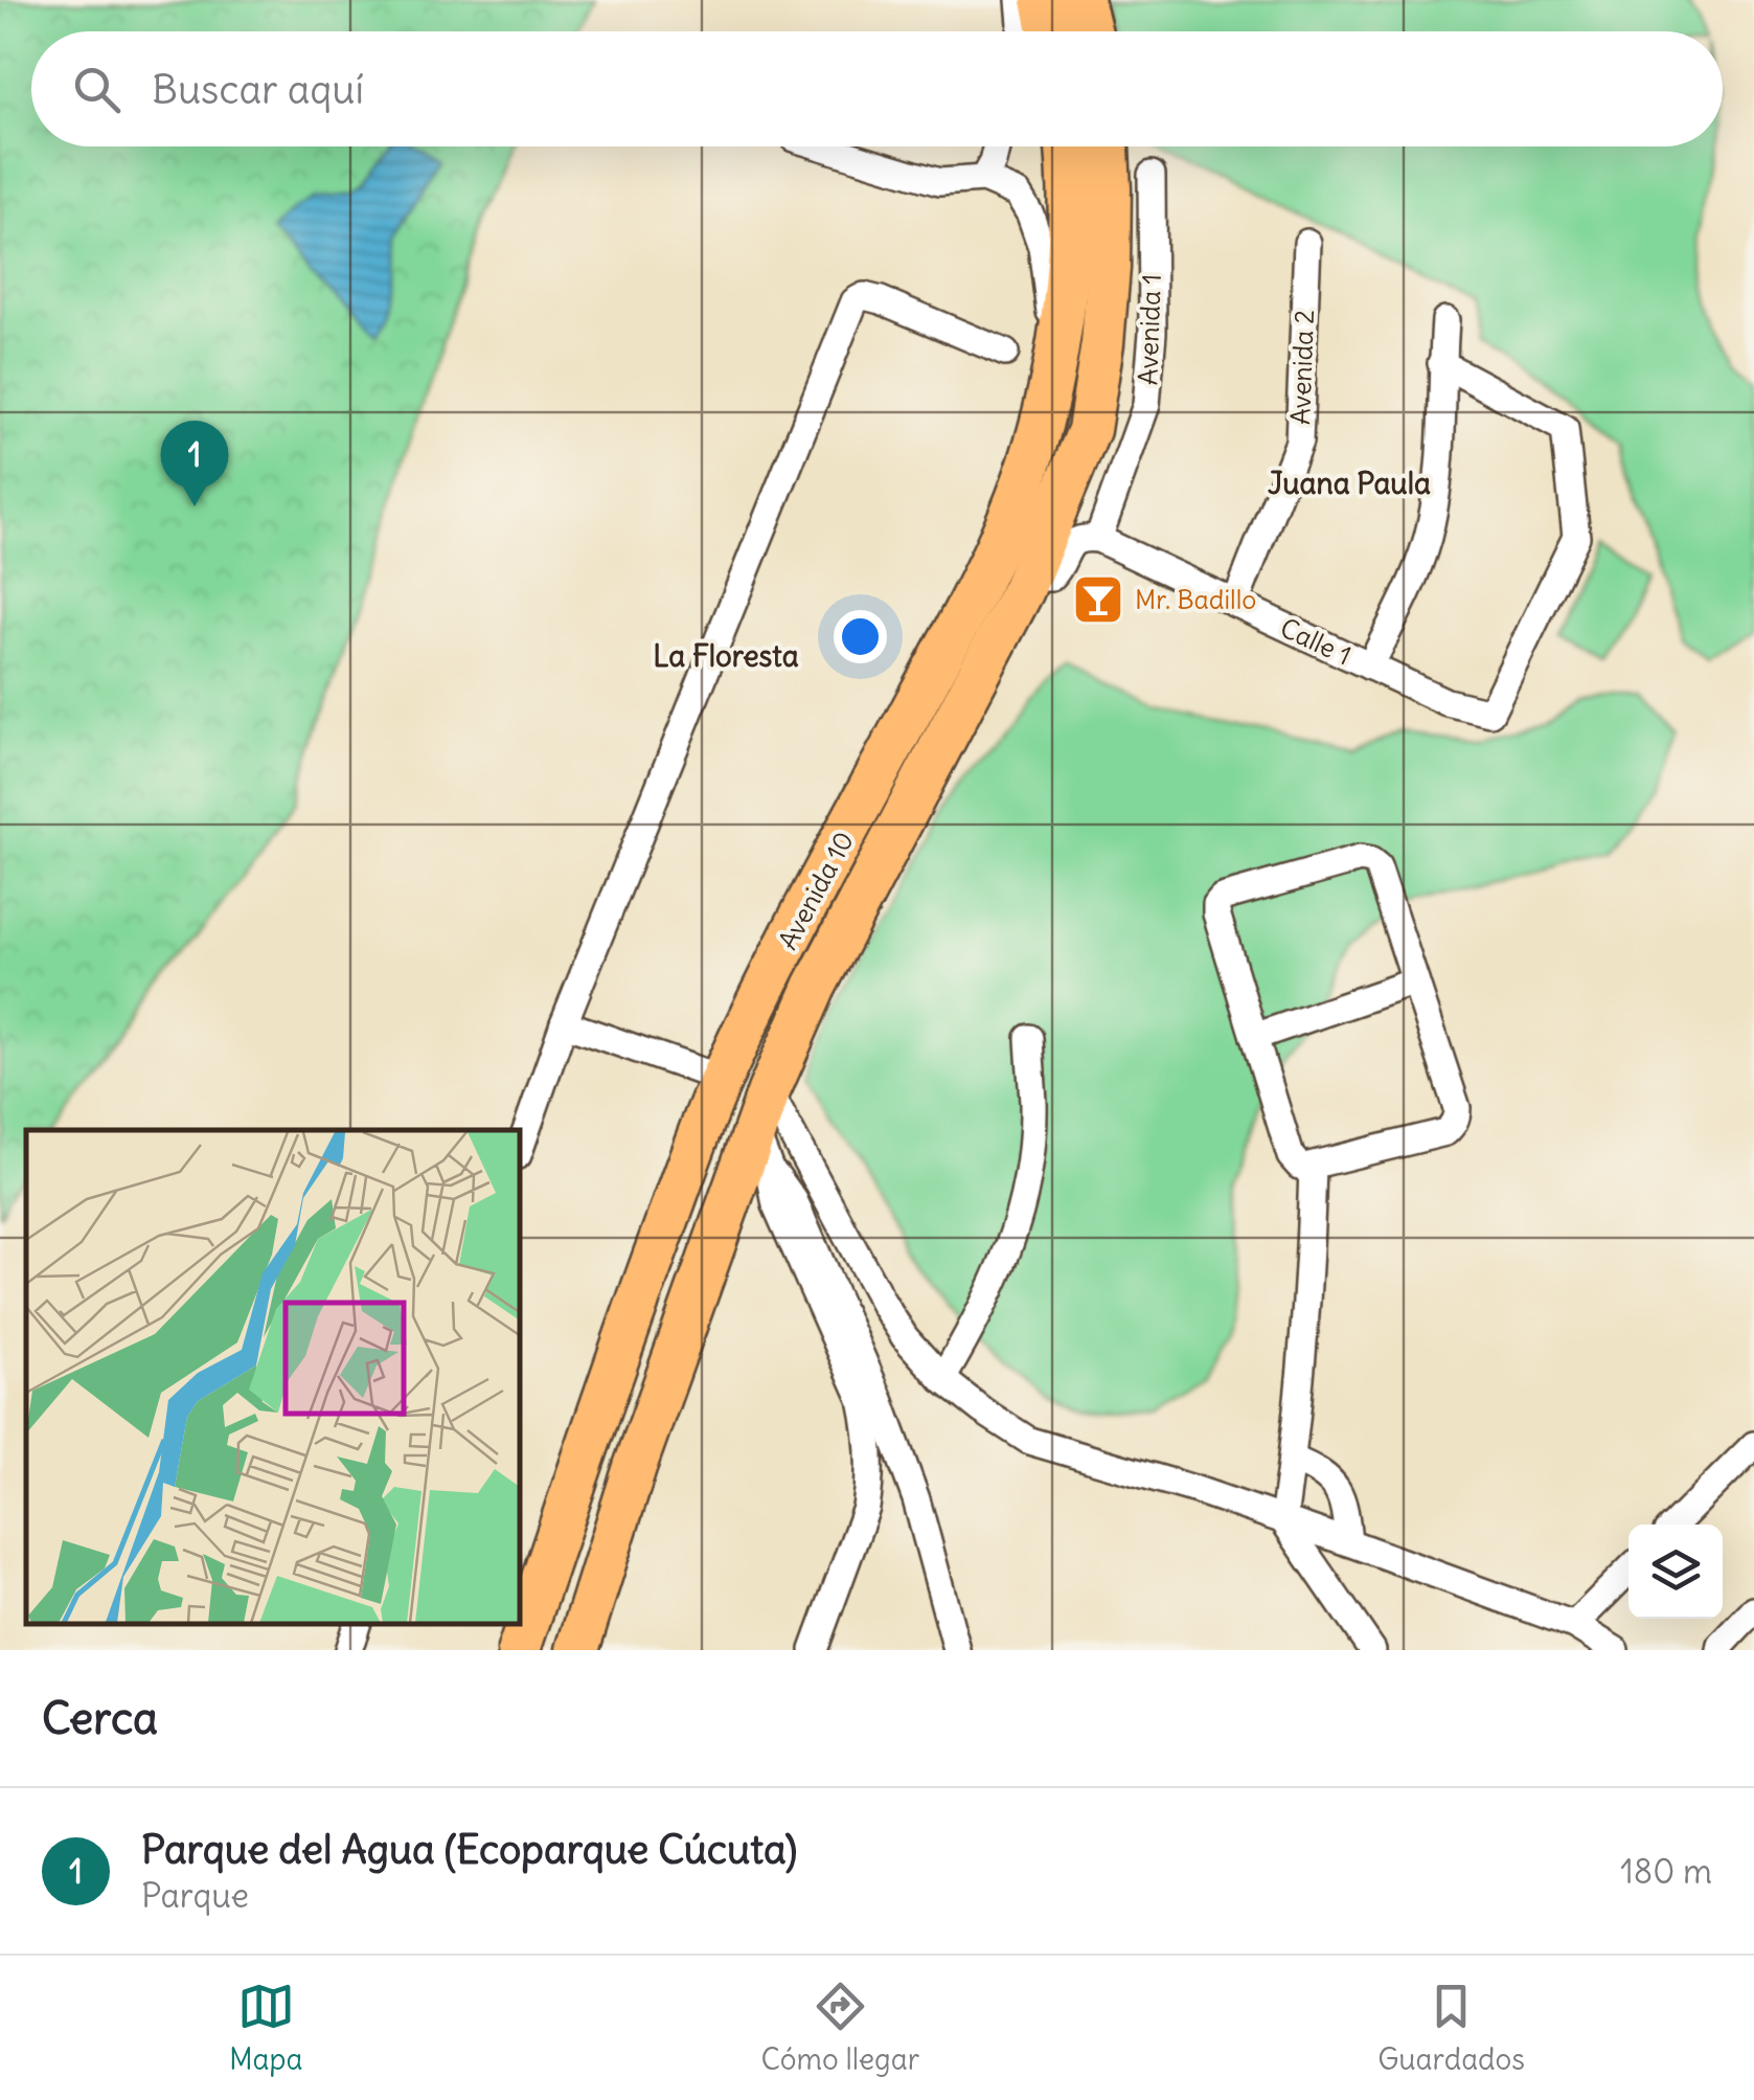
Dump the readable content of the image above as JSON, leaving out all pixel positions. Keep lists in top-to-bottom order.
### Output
{
  "streets": {
    "main road": ["Avenida 10"],
    "street": ["Avenida 1", "Avenida 2", "Calle 1"]
  },
  "crossings": [
    ["Avenida 1", "Calle 1"],
    ["Avenida 2", "Calle 1"]
  ],
  "districts": ["Juana Paula", "La Floresta"],
  "places": {
    "bar": ["Mr. Badillo"]
  },
  "page": {
    "search": "Buscar aquí",
    "pins": "1",
    "heading": "Cerca",
    "list": [
      {
        "mark": "1",
        "name": "Parque del Agua (Ecoparque Cúcuta)",
        "note": "Parque",
        "value": "180 m"
      }
    ],
    "nav": ["Mapa", "Cómo llegar", "Guardados"]
  }
}
